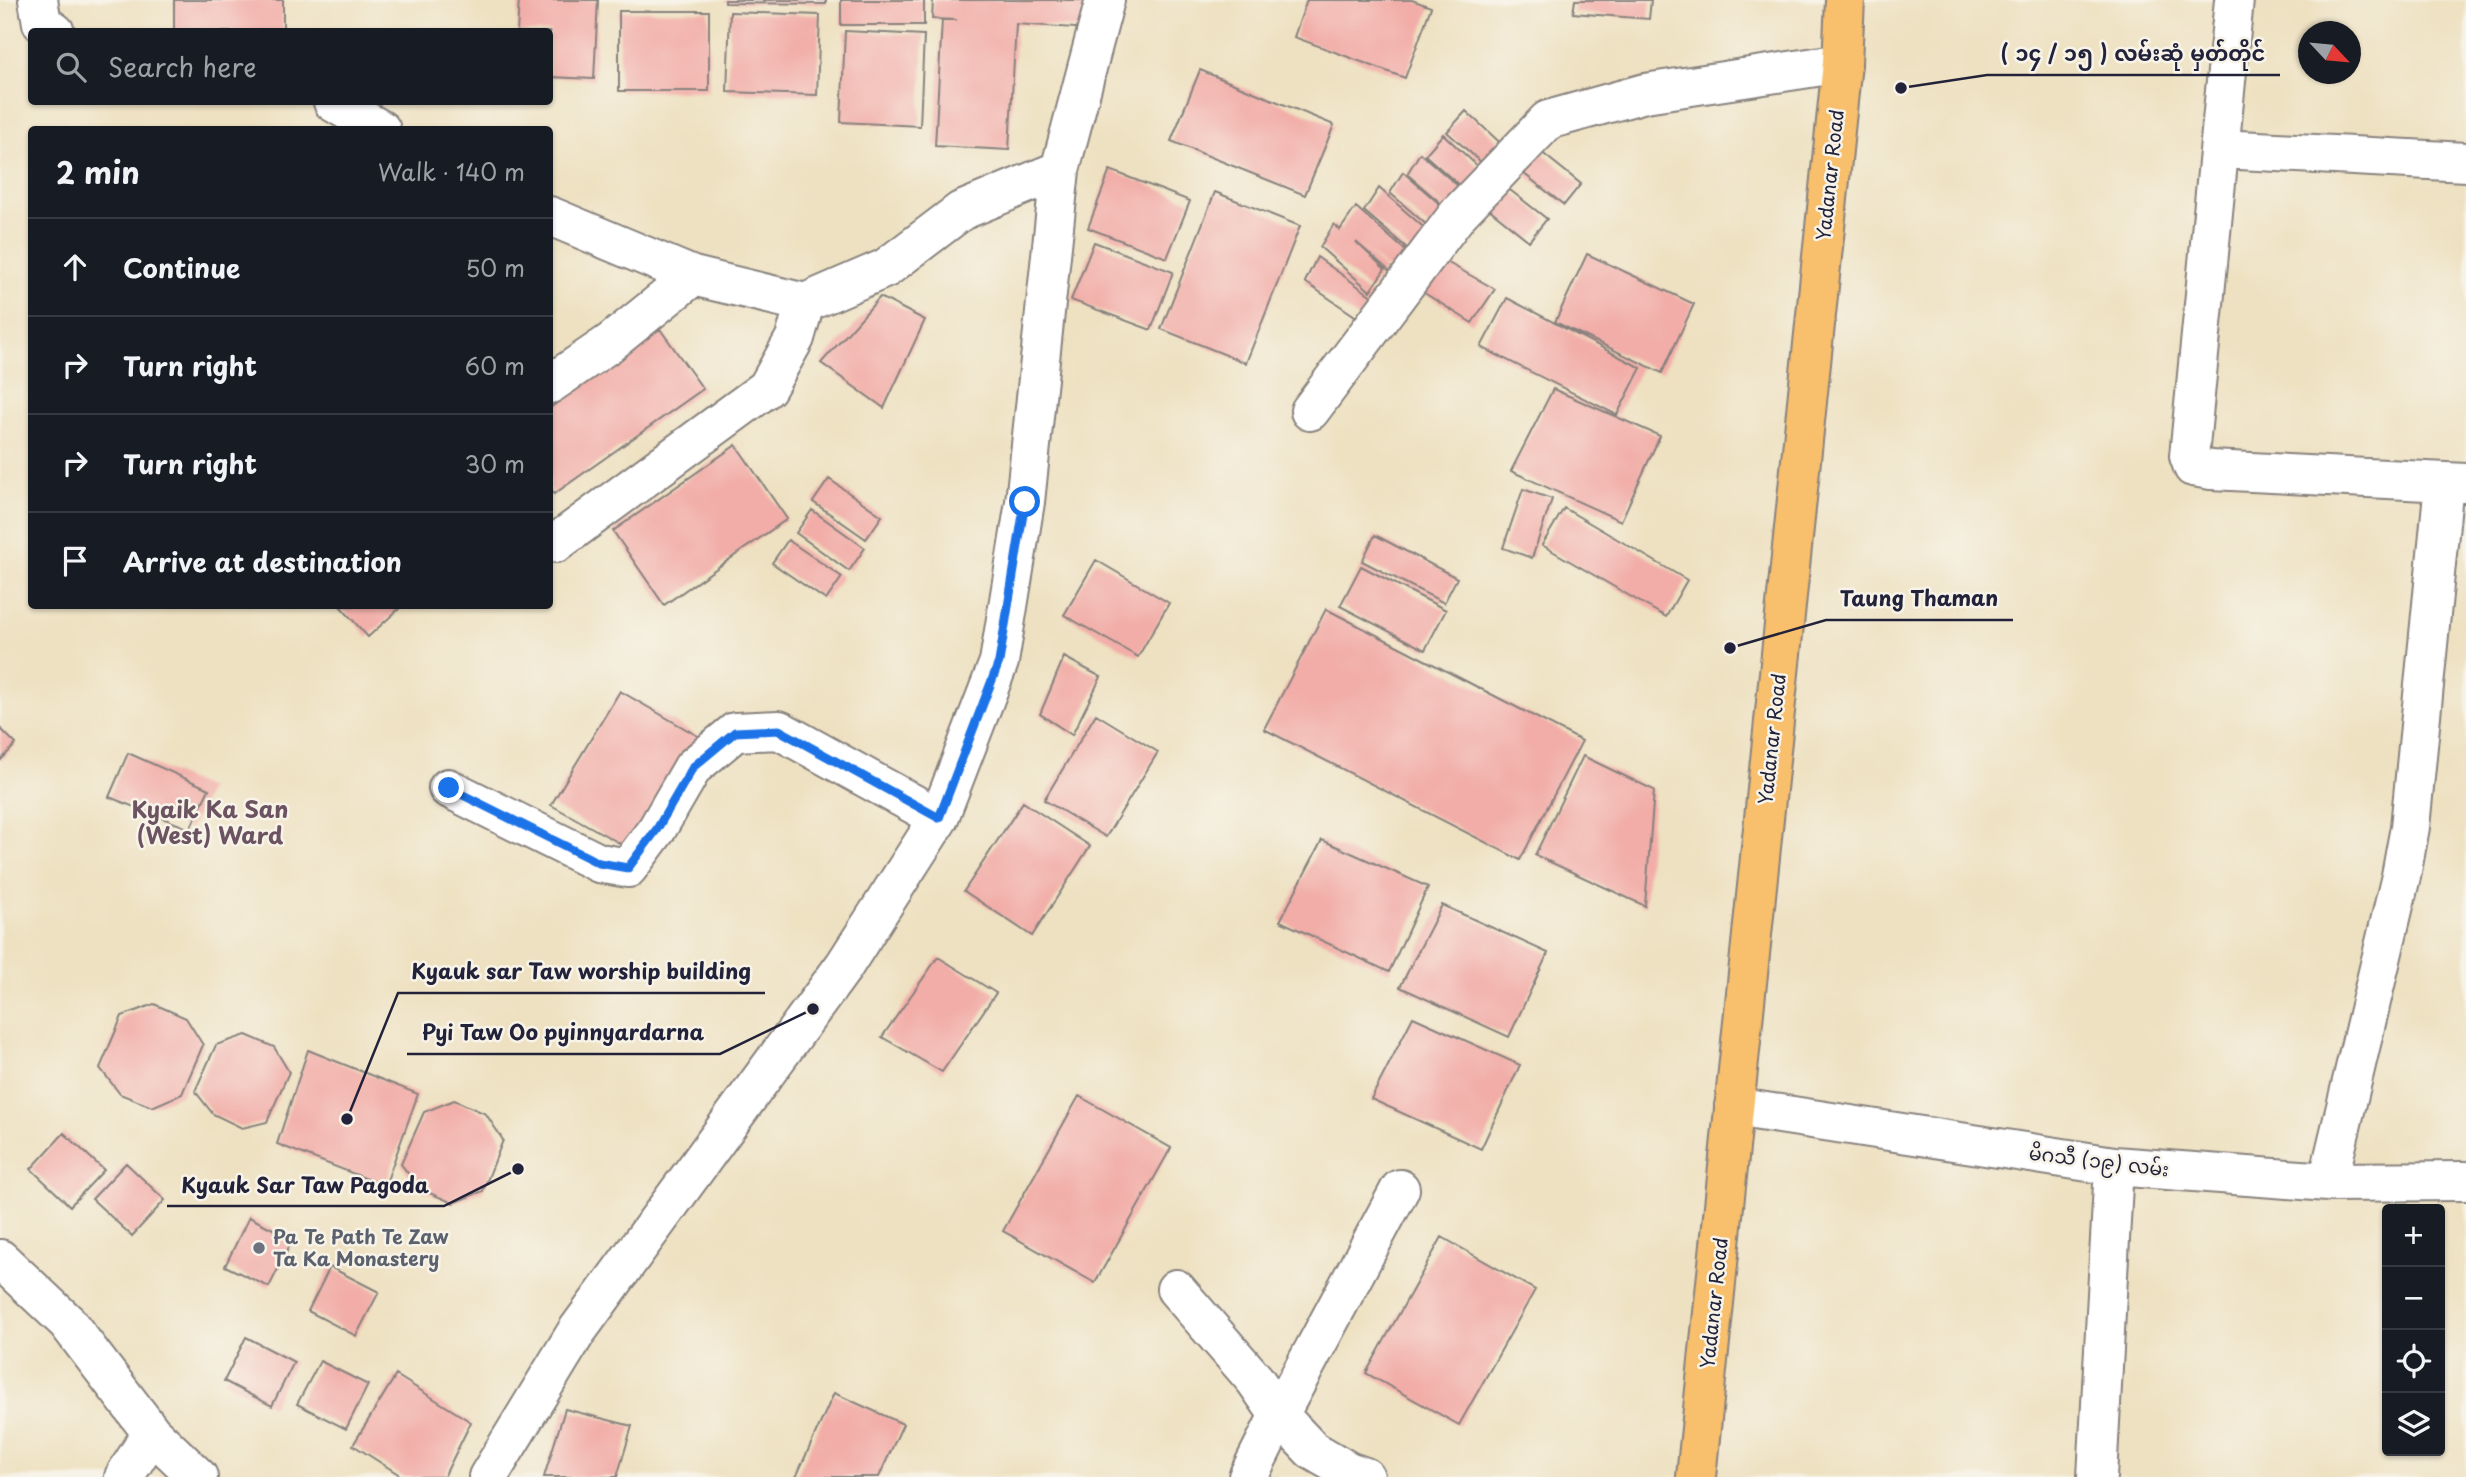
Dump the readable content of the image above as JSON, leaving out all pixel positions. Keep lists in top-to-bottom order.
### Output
{
  "streets": {
    "main road": ["Yadanar Road"],
    "street": ["မိဂသီ (၁၉) လမ်း"]
  },
  "crossings": [
    ["Yadanar Road", "မိဂသီ (၁၉) လမ်း"]
  ],
  "districts": ["Kyaik Ka San (West) Ward"],
  "places": [
    "( ၁၄ / ၁၅ ) လမ်းဆုံ မှတ်တိုင်",
    "Taung Thaman",
    "Pyi Taw Oo pyinnyardarna",
    "Kyauk sar Taw worship building",
    "Kyauk Sar Taw Pagoda",
    "Pa Te Path Te Zaw Ta Ka Monastery"
  ],
  "north": "bottom right",
  "page": {
    "search": "Search here",
    "heading": ["2 min", "Walk · 140 m"],
    "list": [
      ["Continue", "50 m"],
      ["Turn right", "60 m"],
      ["Turn right", "30 m"],
      "Arrive at destination"
    ],
    "map_buttons": ["+", "−"]
  }
}
